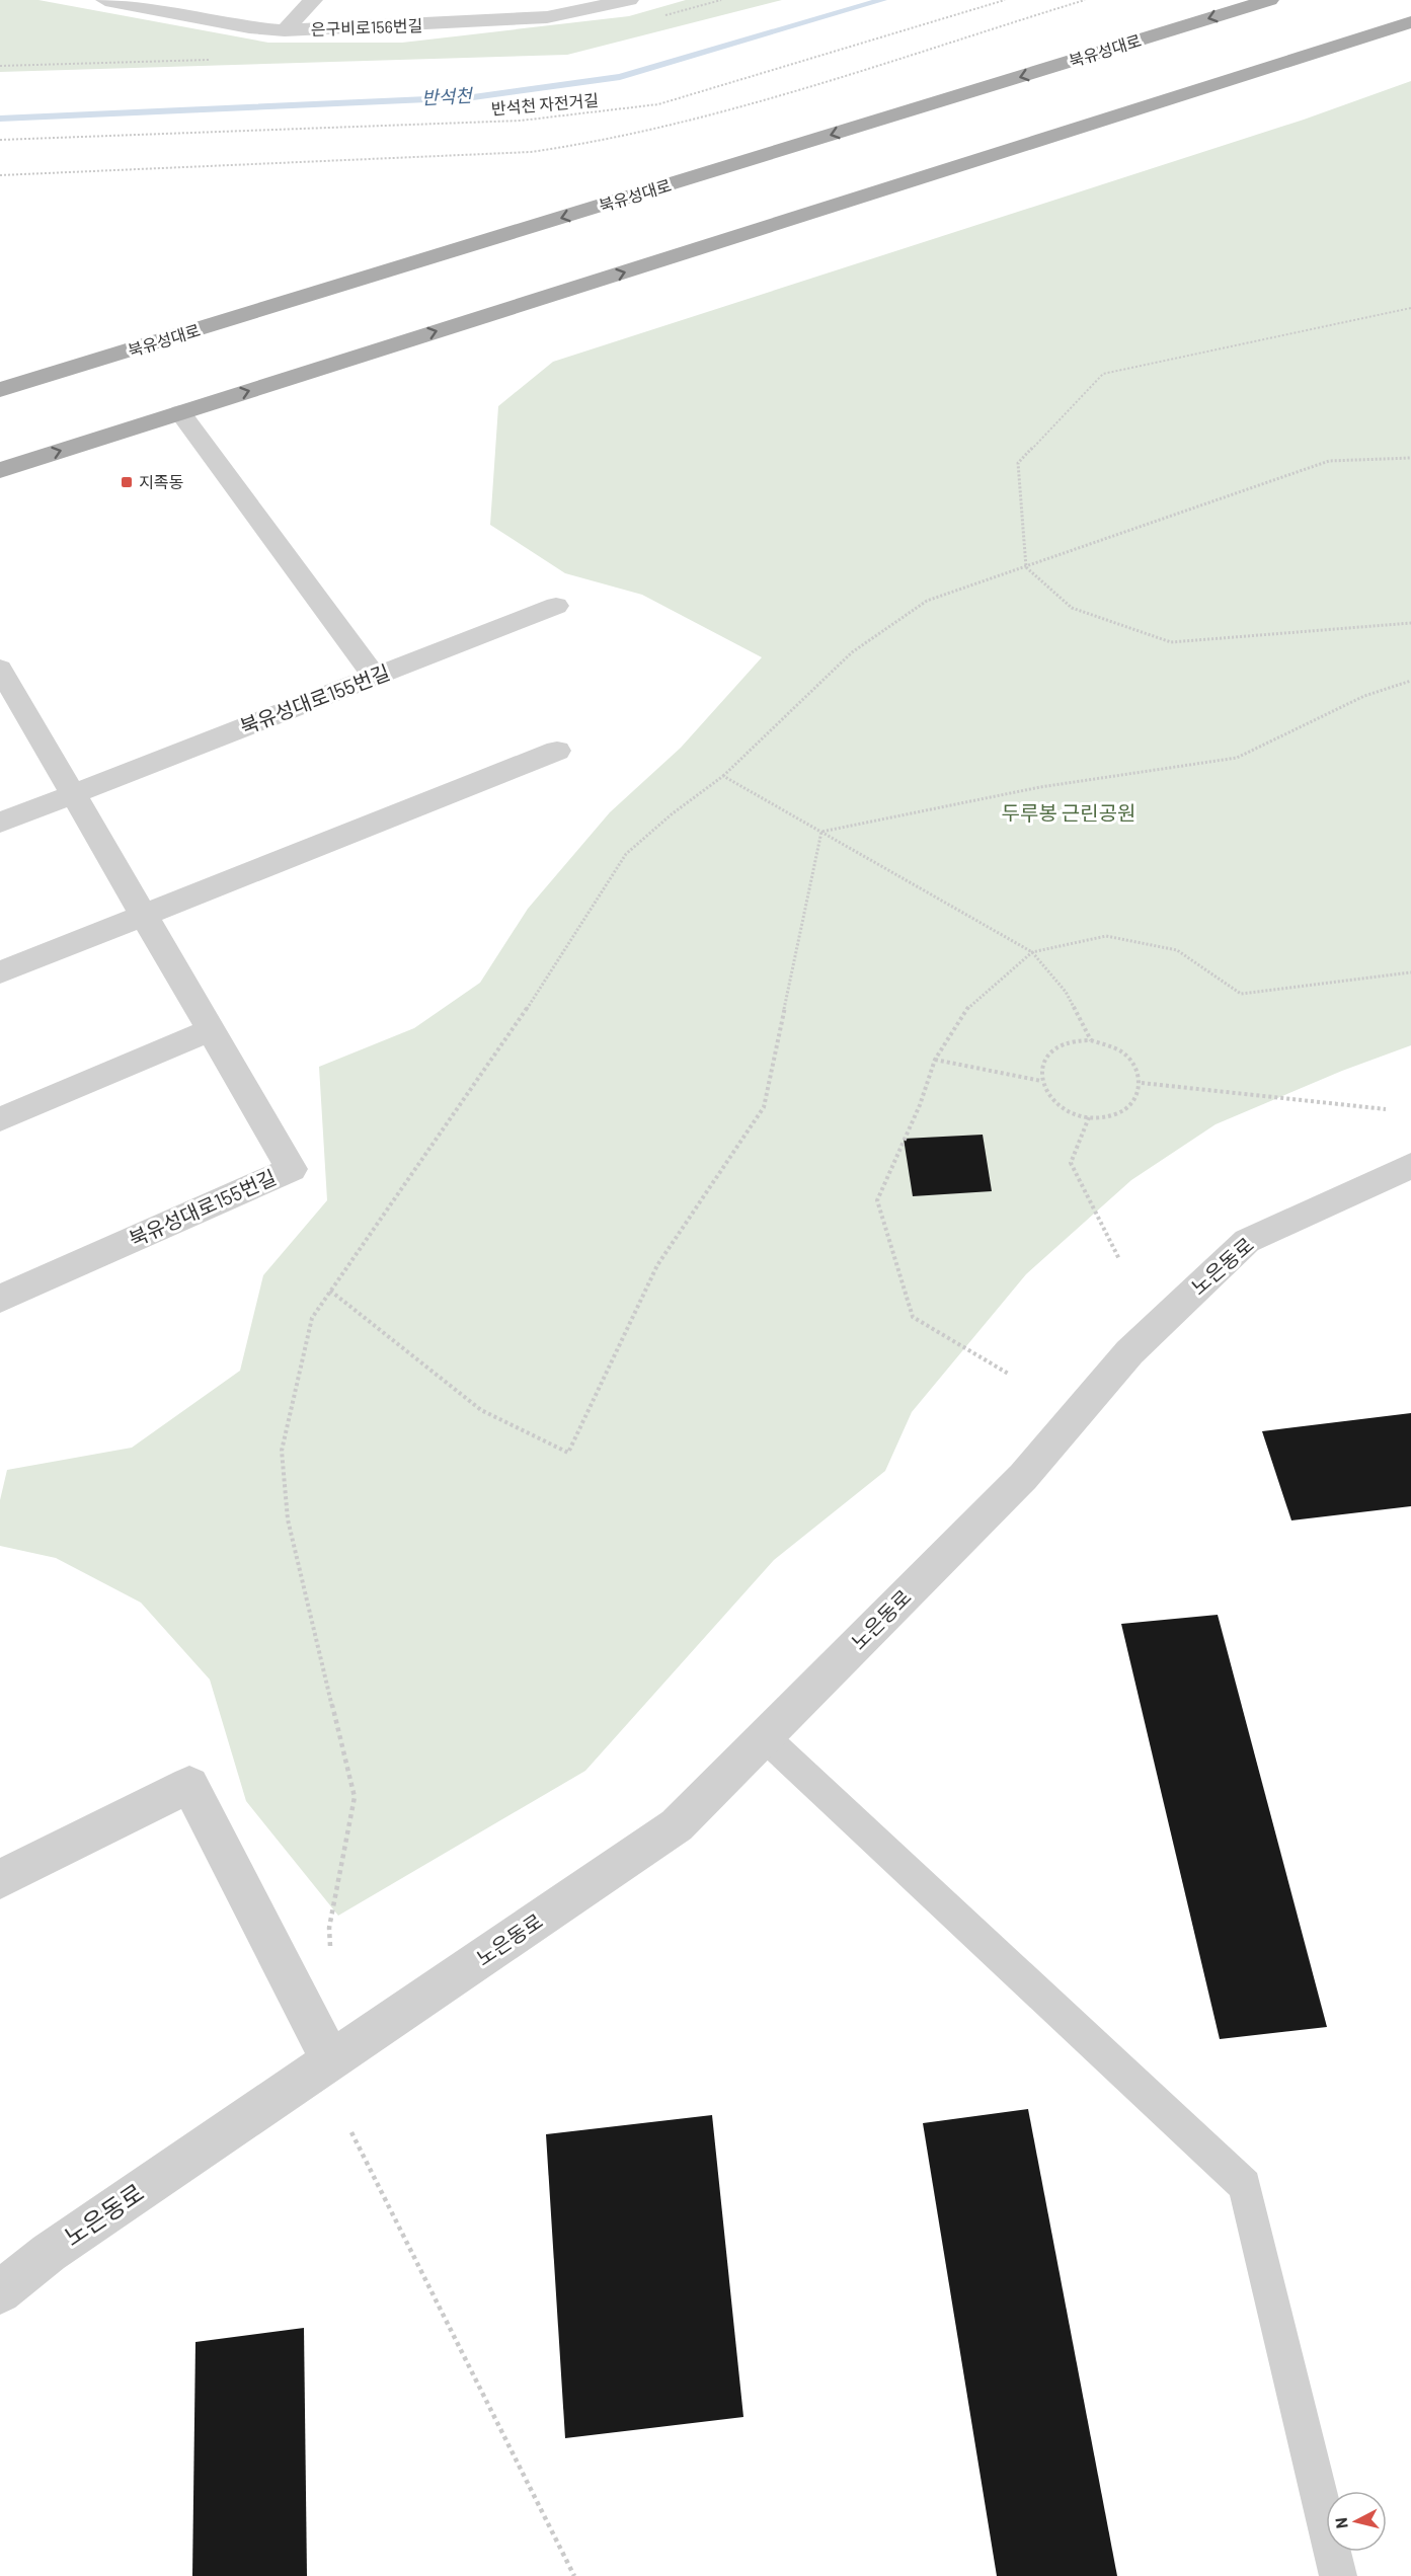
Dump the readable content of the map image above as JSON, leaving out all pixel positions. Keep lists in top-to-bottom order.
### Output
{
  "streets": {
    "main road": ["북유성대로"],
    "street": ["은구비로156번길", "북유성대로155번길", "노은동로"],
    "path": ["반석천 자전거길"]
  },
  "water": ["반석천"],
  "parks": ["두루봉 근린공원"],
  "places": {
    "transit": ["지족동"]
  },
  "north": "left"
}
